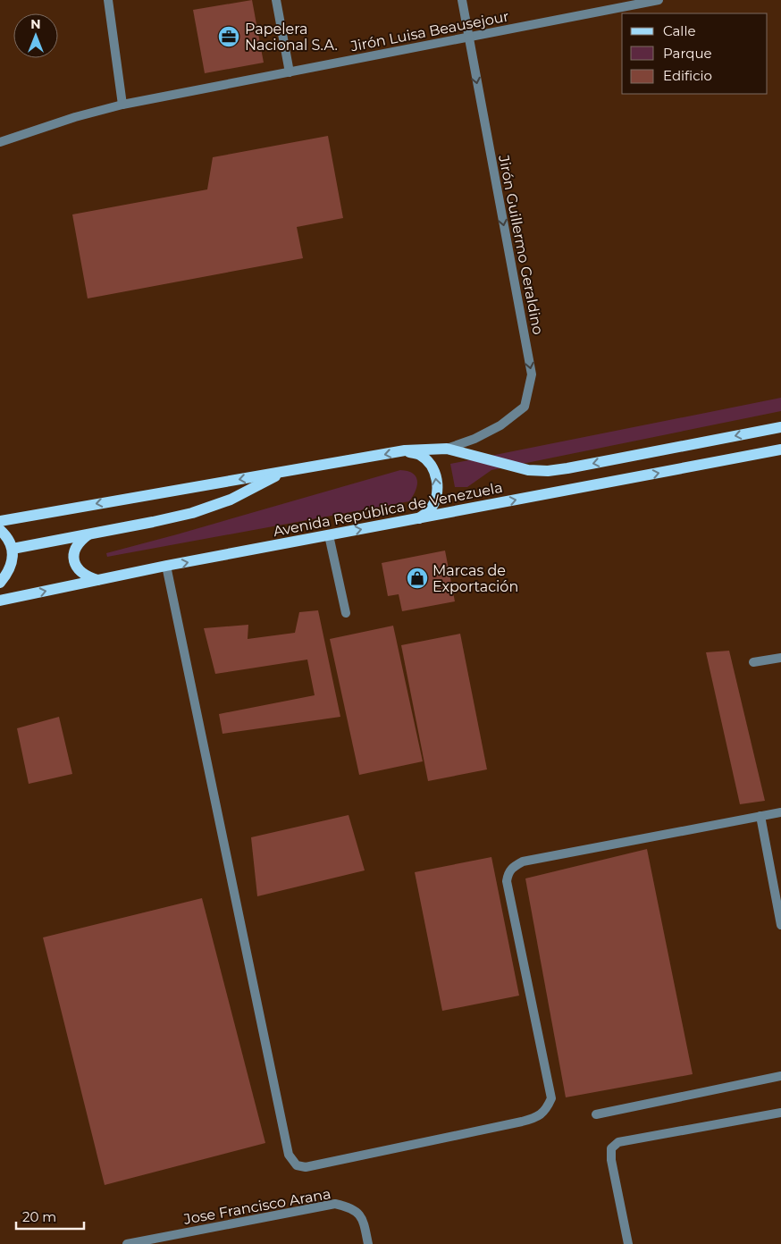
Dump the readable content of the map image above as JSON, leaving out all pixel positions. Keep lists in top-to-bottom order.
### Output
{
  "streets": {
    "main road": ["Avenida República de Venezuela"],
    "street": ["Jirón Luisa Beausejour", "Jirón Guillermo Geraldino", "Jose Francisco Arana"]
  },
  "crossings": [
    ["Jirón Luisa Beausejour", "Jirón Guillermo Geraldino"],
    ["Jirón Guillermo Geraldino", "Avenida República de Venezuela"]
  ],
  "one_way": ["Jirón Guillermo Geraldino"],
  "places": {
    "office": ["Papelera Nacional S.A."],
    "shop": ["Marcas de Exportación"]
  },
  "legend": ["Calle", "Parque", "Edificio"],
  "scale_bar": "20 m",
  "north": "top"
}
